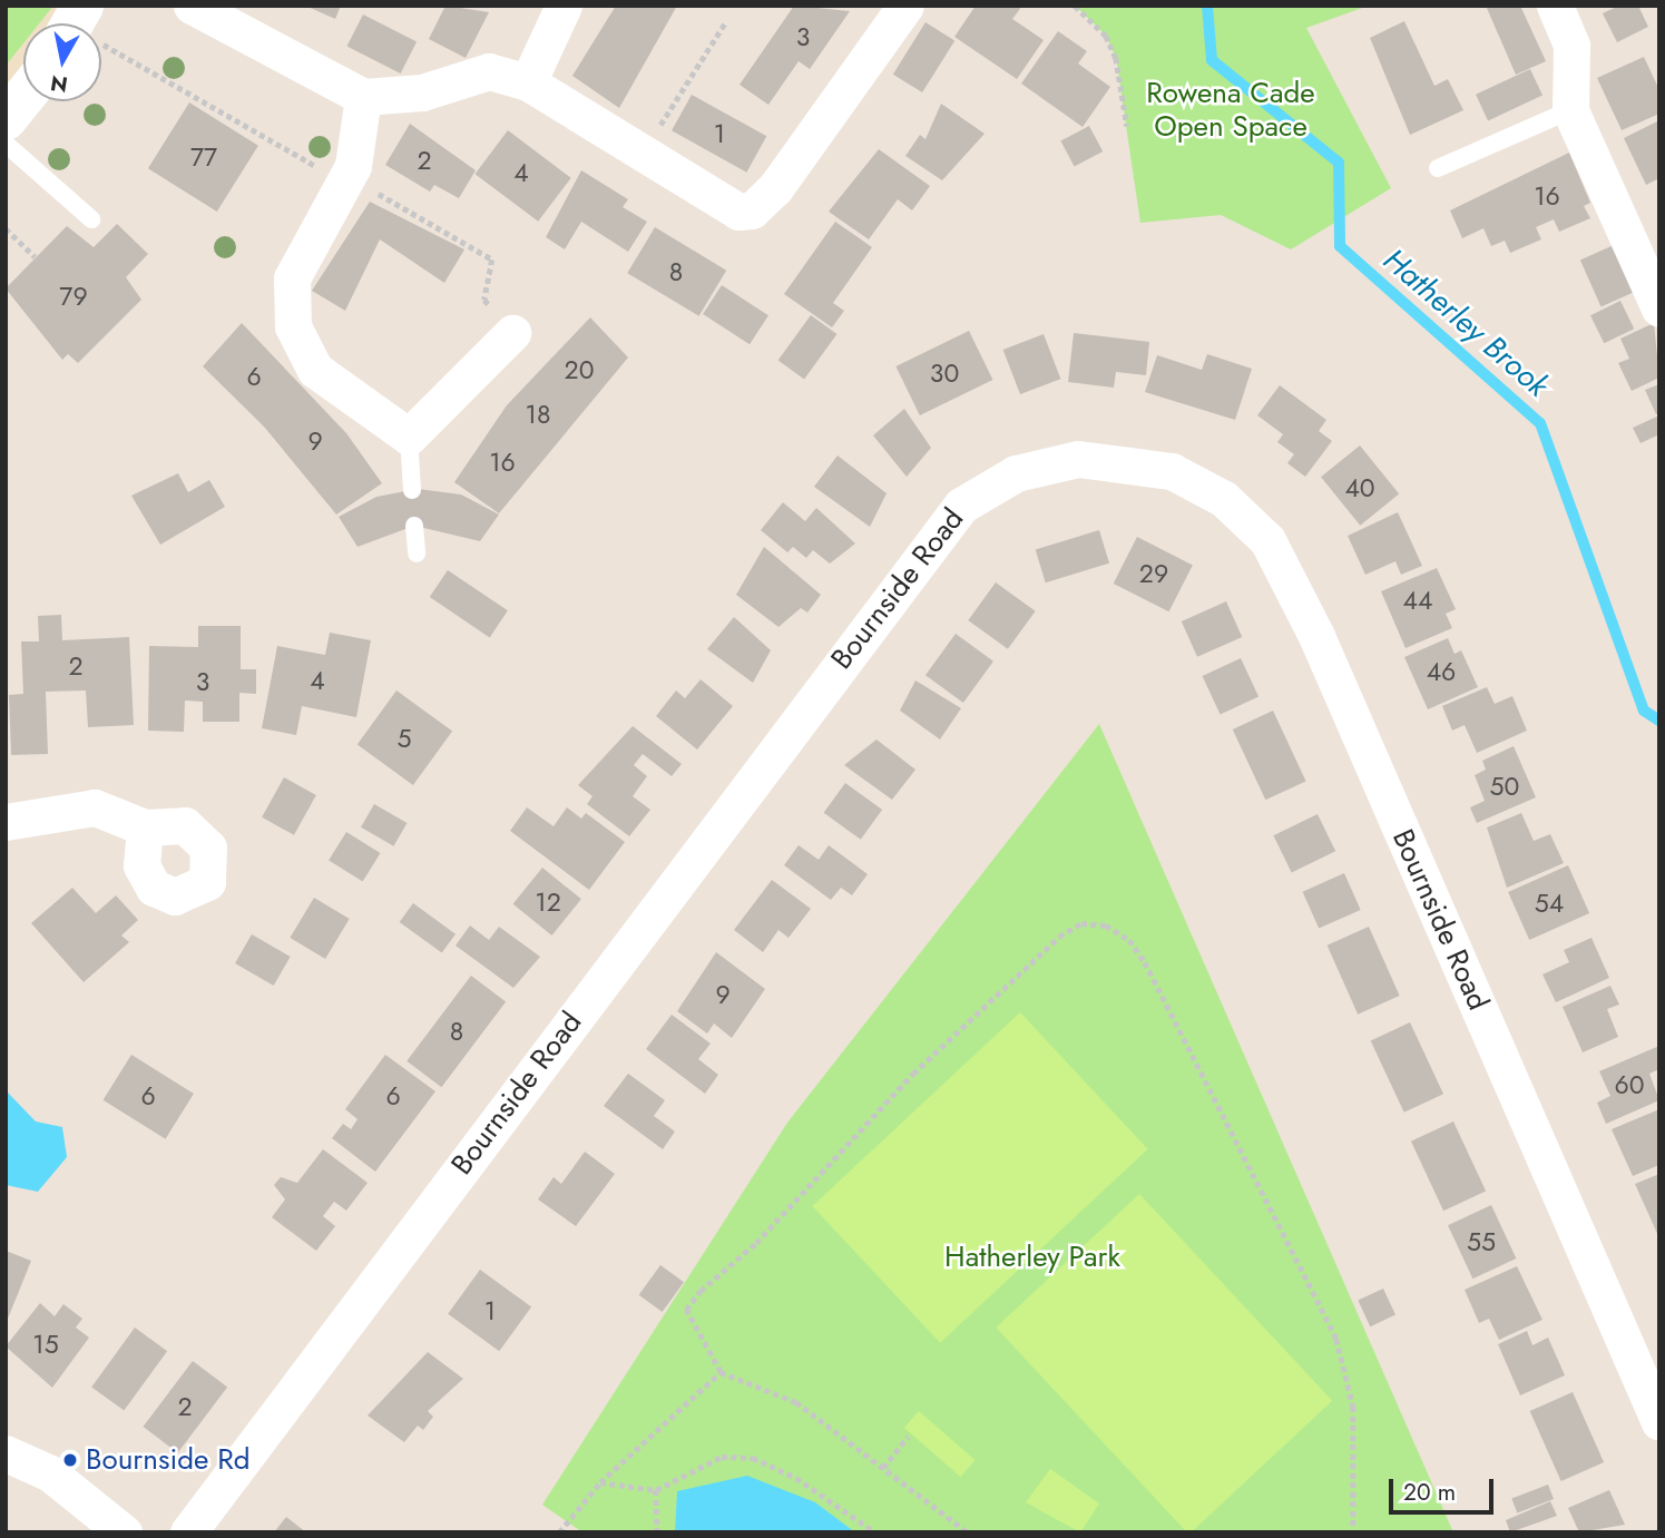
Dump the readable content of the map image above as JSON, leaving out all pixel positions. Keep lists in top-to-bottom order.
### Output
{
  "streets": {
    "street": ["Bournside Road"]
  },
  "water": ["Hatherley Brook"],
  "parks": ["Rowena Cade Open Space", "Hatherley Park"],
  "places": ["Bournside Rd"],
  "house_numbers": [
    "3",
    "1",
    "77",
    "2",
    "4",
    "16",
    "8",
    "79",
    "20",
    "30",
    "6",
    "18",
    "9",
    "16",
    "40",
    "29",
    "44",
    "2",
    "46",
    "4",
    "3",
    "5",
    "50",
    "12",
    "54",
    "9",
    "8",
    "60",
    "6",
    "6",
    "55",
    "1",
    "15",
    "2"
  ],
  "scale_bar": "20 m",
  "north": "bottom"
}
